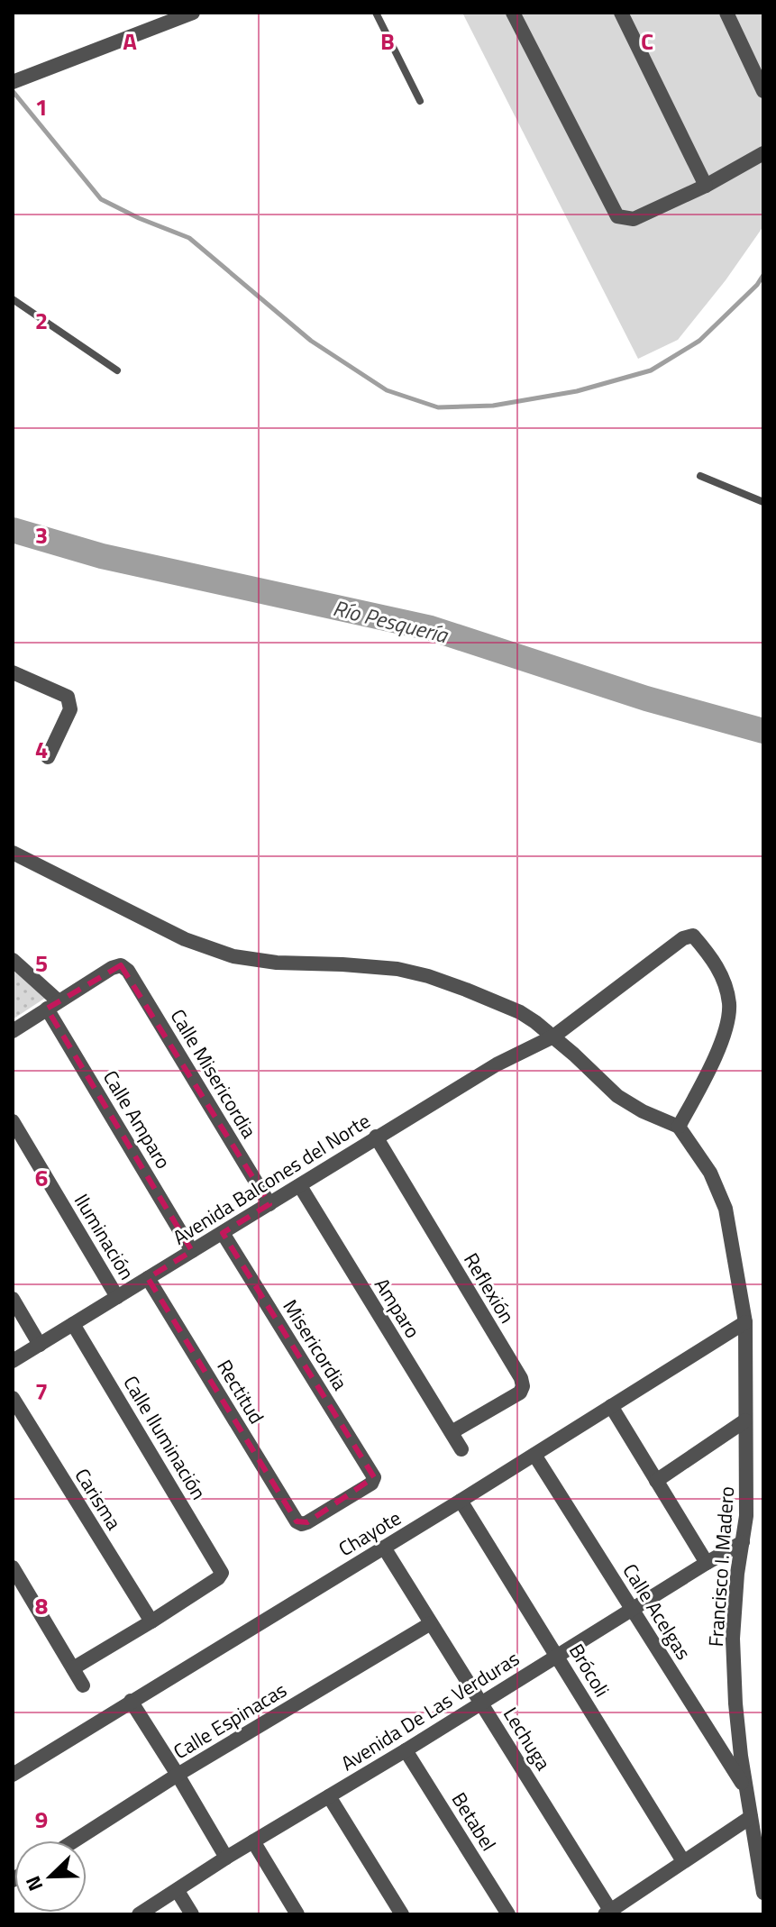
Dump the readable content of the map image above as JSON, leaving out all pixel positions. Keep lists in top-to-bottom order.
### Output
{
  "streets": {
    "street": [
      "Calle Misericordia",
      "Calle Amparo",
      "Avenida Balcones del Norte",
      "Iluminación",
      "Reflexión",
      "Amparo",
      "Misericordia",
      "Rectitud",
      "Calle Iluminación",
      "Carisma",
      "Chayote",
      "Francisco I. Madero",
      "Calle Acelgas",
      "Brócoli",
      "Avenida De Las Verduras",
      "Calle Espinacas",
      "Lechuga",
      "Betabel"
    ]
  },
  "crossings": [
    ["Calle Misericordia", "Calle Amparo"],
    ["Calle Misericordia", "Avenida Balcones del Norte"],
    ["Calle Amparo", "Avenida Balcones del Norte"],
    ["Avenida Balcones del Norte", "Iluminación"],
    ["Avenida Balcones del Norte", "Reflexión"],
    ["Avenida Balcones del Norte", "Amparo"],
    ["Avenida Balcones del Norte", "Misericordia"],
    ["Avenida Balcones del Norte", "Rectitud"],
    ["Avenida Balcones del Norte", "Calle Iluminación"],
    ["Avenida Balcones del Norte", "Francisco I. Madero"],
    ["Reflexión", "Amparo"],
    ["Misericordia", "Rectitud"],
    ["Calle Iluminación", "Carisma"],
    ["Chayote", "Francisco I. Madero"],
    ["Chayote", "Calle Acelgas"],
    ["Chayote", "Brócoli"],
    ["Chayote", "Lechuga"],
    ["Francisco I. Madero", "Calle Acelgas"],
    ["Francisco I. Madero", "Avenida De Las Verduras"],
    ["Calle Acelgas", "Avenida De Las Verduras"],
    ["Brócoli", "Avenida De Las Verduras"],
    ["Avenida De Las Verduras", "Lechuga"],
    ["Avenida De Las Verduras", "Betabel"],
    ["Calle Espinacas", "Lechuga"]
  ],
  "water": ["Río Pesquería"],
  "north": "bottom left",
  "grid": {
    "columns": ["A", "B", "C"],
    "rows": [
      "1",
      "2",
      "3",
      "4",
      "5",
      "6",
      "7",
      "8",
      "9"
    ]
  }
}
